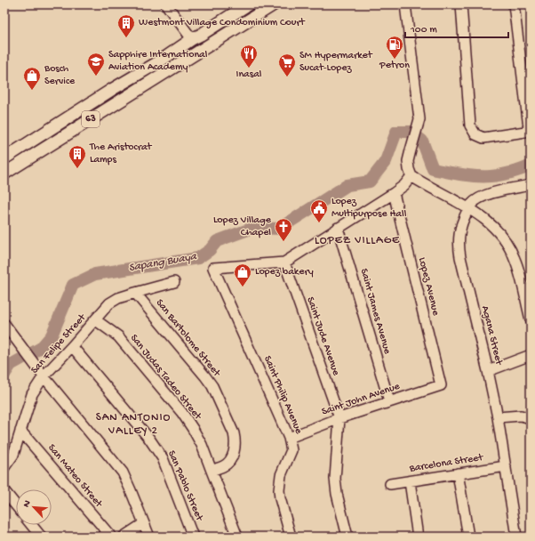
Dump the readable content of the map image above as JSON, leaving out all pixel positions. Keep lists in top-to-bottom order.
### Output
{
  "streets": {
    "main road": ["63"],
    "street": [
      "Lopez Avenue",
      "Saint James Avenue",
      "Agana Street",
      "Saint Jude Avenue",
      "San Bartolome Street",
      "San Felipe Street",
      "San Judas Tadeo Street",
      "Saint Philip Avenue",
      "Saint John Avenue",
      "Barcelona Street",
      "San Mateo Street",
      "San Pablo Street"
    ]
  },
  "crossings": [
    ["Lopez Avenue", "Saint John Avenue"],
    ["Saint James Avenue", "Saint John Avenue"],
    ["Agana Street", "Barcelona Street"],
    ["Saint Jude Avenue", "Saint Philip Avenue"],
    ["Saint Jude Avenue", "Saint John Avenue"],
    ["San Bartolome Street", "San Felipe Street"],
    ["San Bartolome Street", "San Judas Tadeo Street"],
    ["San Felipe Street", "San Judas Tadeo Street"],
    ["San Felipe Street", "San Mateo Street"],
    ["San Felipe Street", "San Pablo Street"],
    ["Saint Philip Avenue", "Saint John Avenue"]
  ],
  "districts": ["LOPEZ VILLAGE", "SAN ANTONIO VALLEY 2"],
  "water": ["Sapang Buaya"],
  "places": {
    "building": ["Westmont Village Condominium Court", "The Aristocrat Lamps"],
    "fuel station": ["Petron"],
    "restaurant": ["Inasal"],
    "school or university": ["Sapphire International Aviation Academy"],
    "supermarket": ["SM Hypermarket Sucat-Lopez"],
    "shop": ["Bosch Service", "Lopez bakery"],
    "public building": ["Lopez Multipurpose Hall"],
    "church": ["Lopez Village Chapel"]
  },
  "scale_bar": "100 m",
  "north": "top left"
}
